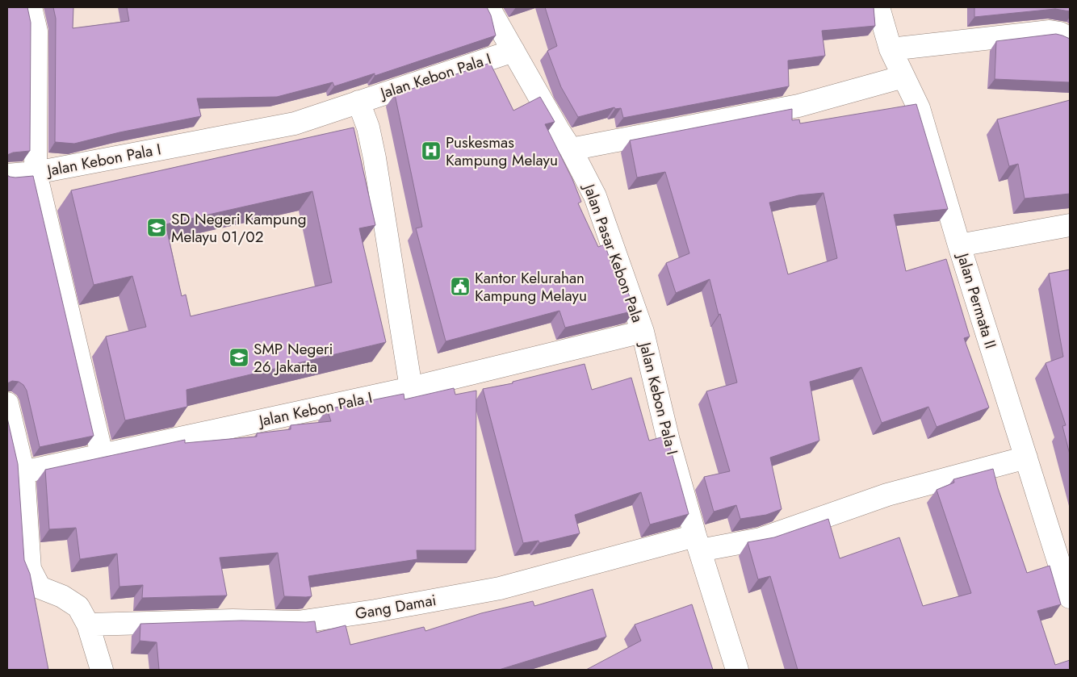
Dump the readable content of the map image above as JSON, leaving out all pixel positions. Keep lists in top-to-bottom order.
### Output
{
  "streets": {
    "street": [
      "Jalan Kebon Pala I",
      "Jalan Pasar Kebon Pala",
      "Jalan Permata II",
      "Gang Damai"
    ]
  },
  "crossings": [
    ["Jalan Kebon Pala I", "Jalan Pasar Kebon Pala"],
    ["Jalan Kebon Pala I", "Gang Damai"],
    ["Jalan Permata II", "Gang Damai"]
  ],
  "places": {
    "hospital": ["Puskesmas Kampung Melayu"],
    "school or university": ["SD Negeri Kampung Melayu 01/02", "SMP Negeri 26 Jakarta"],
    "public building": ["Kantor Kelurahan Kampung Melayu"]
  }
}
